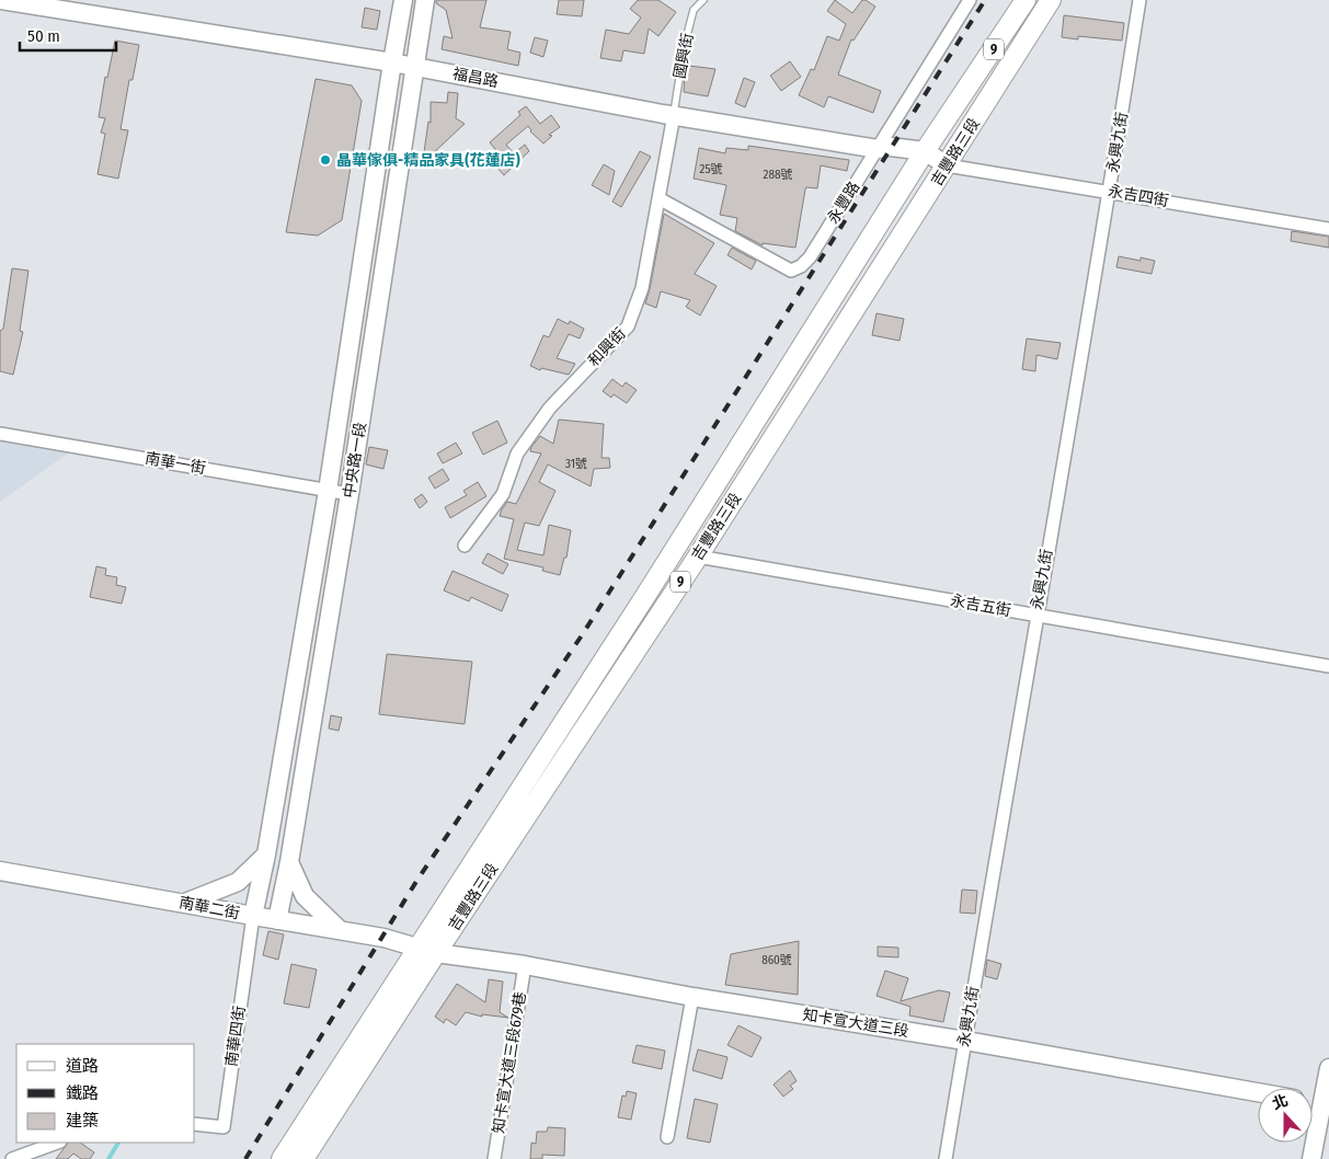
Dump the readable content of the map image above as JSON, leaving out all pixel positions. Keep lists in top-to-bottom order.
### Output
{
  "streets": {
    "main road": ["9", "吉豐路三段"],
    "street": [
      "福昌路",
      "永興九街",
      "永吉四街",
      "永豐路",
      "和興街",
      "中央路一段",
      "南華一街",
      "永吉五街",
      "南華二街",
      "知卡宣大道三段",
      "南華四街",
      "知卡宣大道三段679巷"
    ],
    "lane": ["國興街"]
  },
  "crossings": [
    ["國興街", "福昌路"],
    ["國興街", "和興街"],
    ["福昌路", "吉豐路三段"],
    ["福昌路", "永吉四街"],
    ["福昌路", "永豐路"],
    ["福昌路", "和興街"],
    ["福昌路", "中央路一段"],
    ["永興九街", "永吉四街"],
    ["永興九街", "永吉五街"],
    ["永興九街", "知卡宣大道三段"],
    ["吉豐路三段", "永吉四街"],
    ["吉豐路三段", "永吉五街"],
    ["吉豐路三段", "南華二街"],
    ["吉豐路三段", "知卡宣大道三段"],
    ["永豐路", "和興街"],
    ["中央路一段", "南華一街"],
    ["中央路一段", "南華二街"],
    ["中央路一段", "南華四街"],
    ["南華二街", "知卡宣大道三段"],
    ["南華二街", "南華四街"],
    ["知卡宣大道三段", "知卡宣大道三段679巷"]
  ],
  "places": ["晶華傢俱-精品家具(花蓮店)"],
  "house_numbers": [
    "25號",
    "288號",
    "31號",
    "860號"
  ],
  "legend": ["道路", "鐵路", "建築"],
  "scale_bar": "50 m",
  "north": "top"
}
